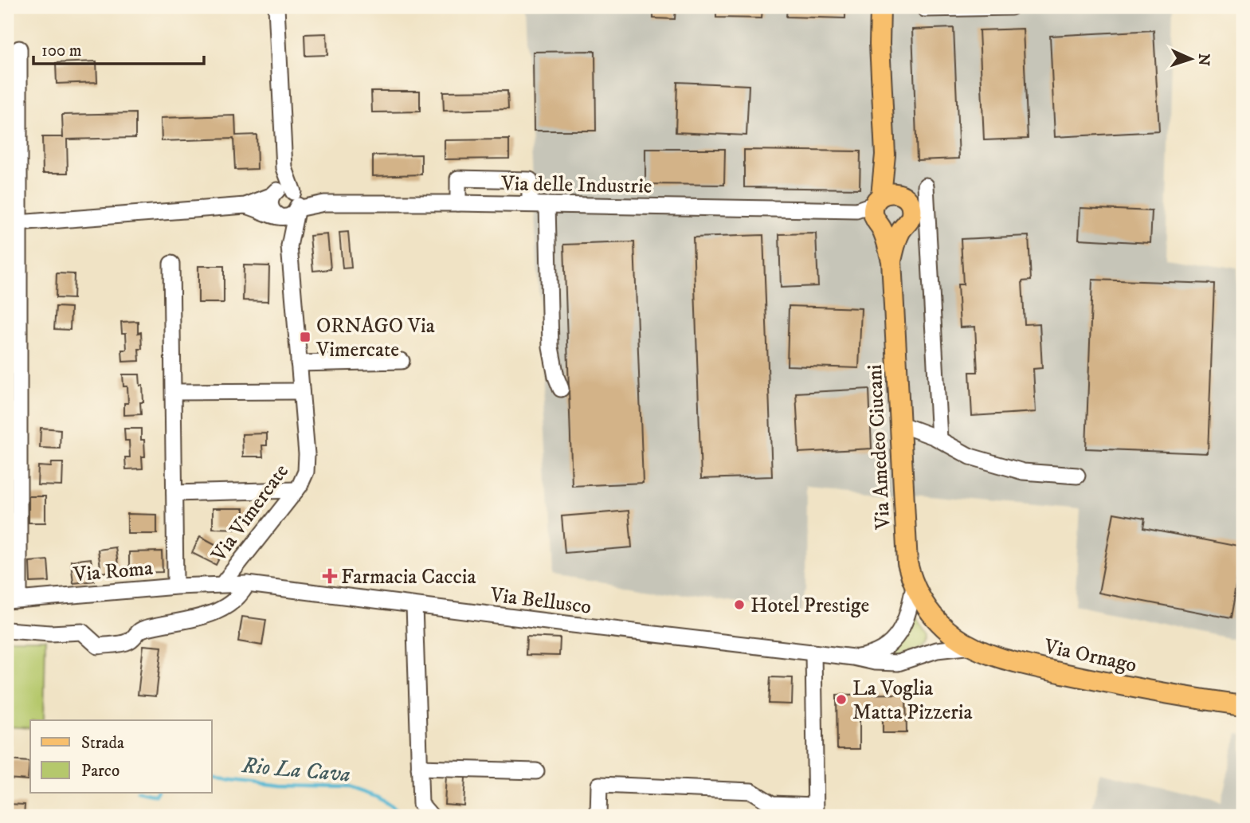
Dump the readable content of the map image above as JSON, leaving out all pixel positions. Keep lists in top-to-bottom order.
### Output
{
  "streets": {
    "main road": ["Via Amedeo Ciucani", "Via Ornago"],
    "street": [
      "Via delle Industrie",
      "Via Vimercate",
      "Via Roma",
      "Via Bellusco"
    ]
  },
  "crossings": [
    ["Via delle Industrie", "Via Amedeo Ciucani"],
    ["Via delle Industrie", "Via Vimercate"],
    ["Via Amedeo Ciucani", "Via Bellusco"],
    ["Via Amedeo Ciucani", "Via Ornago"],
    ["Via Vimercate", "Via Roma"],
    ["Via Vimercate", "Via Bellusco"],
    ["Via Roma", "Via Bellusco"],
    ["Via Bellusco", "Via Ornago"]
  ],
  "water": ["Rio La Cava"],
  "places": {
    "transit": ["ORNAGO Via Vimercate"],
    "health": ["Farmacia Caccia"],
    "other": ["Hotel Prestige", "La Voglia Matta Pizzeria"]
  },
  "legend": ["Strada", "Parco"],
  "scale_bar": "100 m",
  "north": "right"
}
